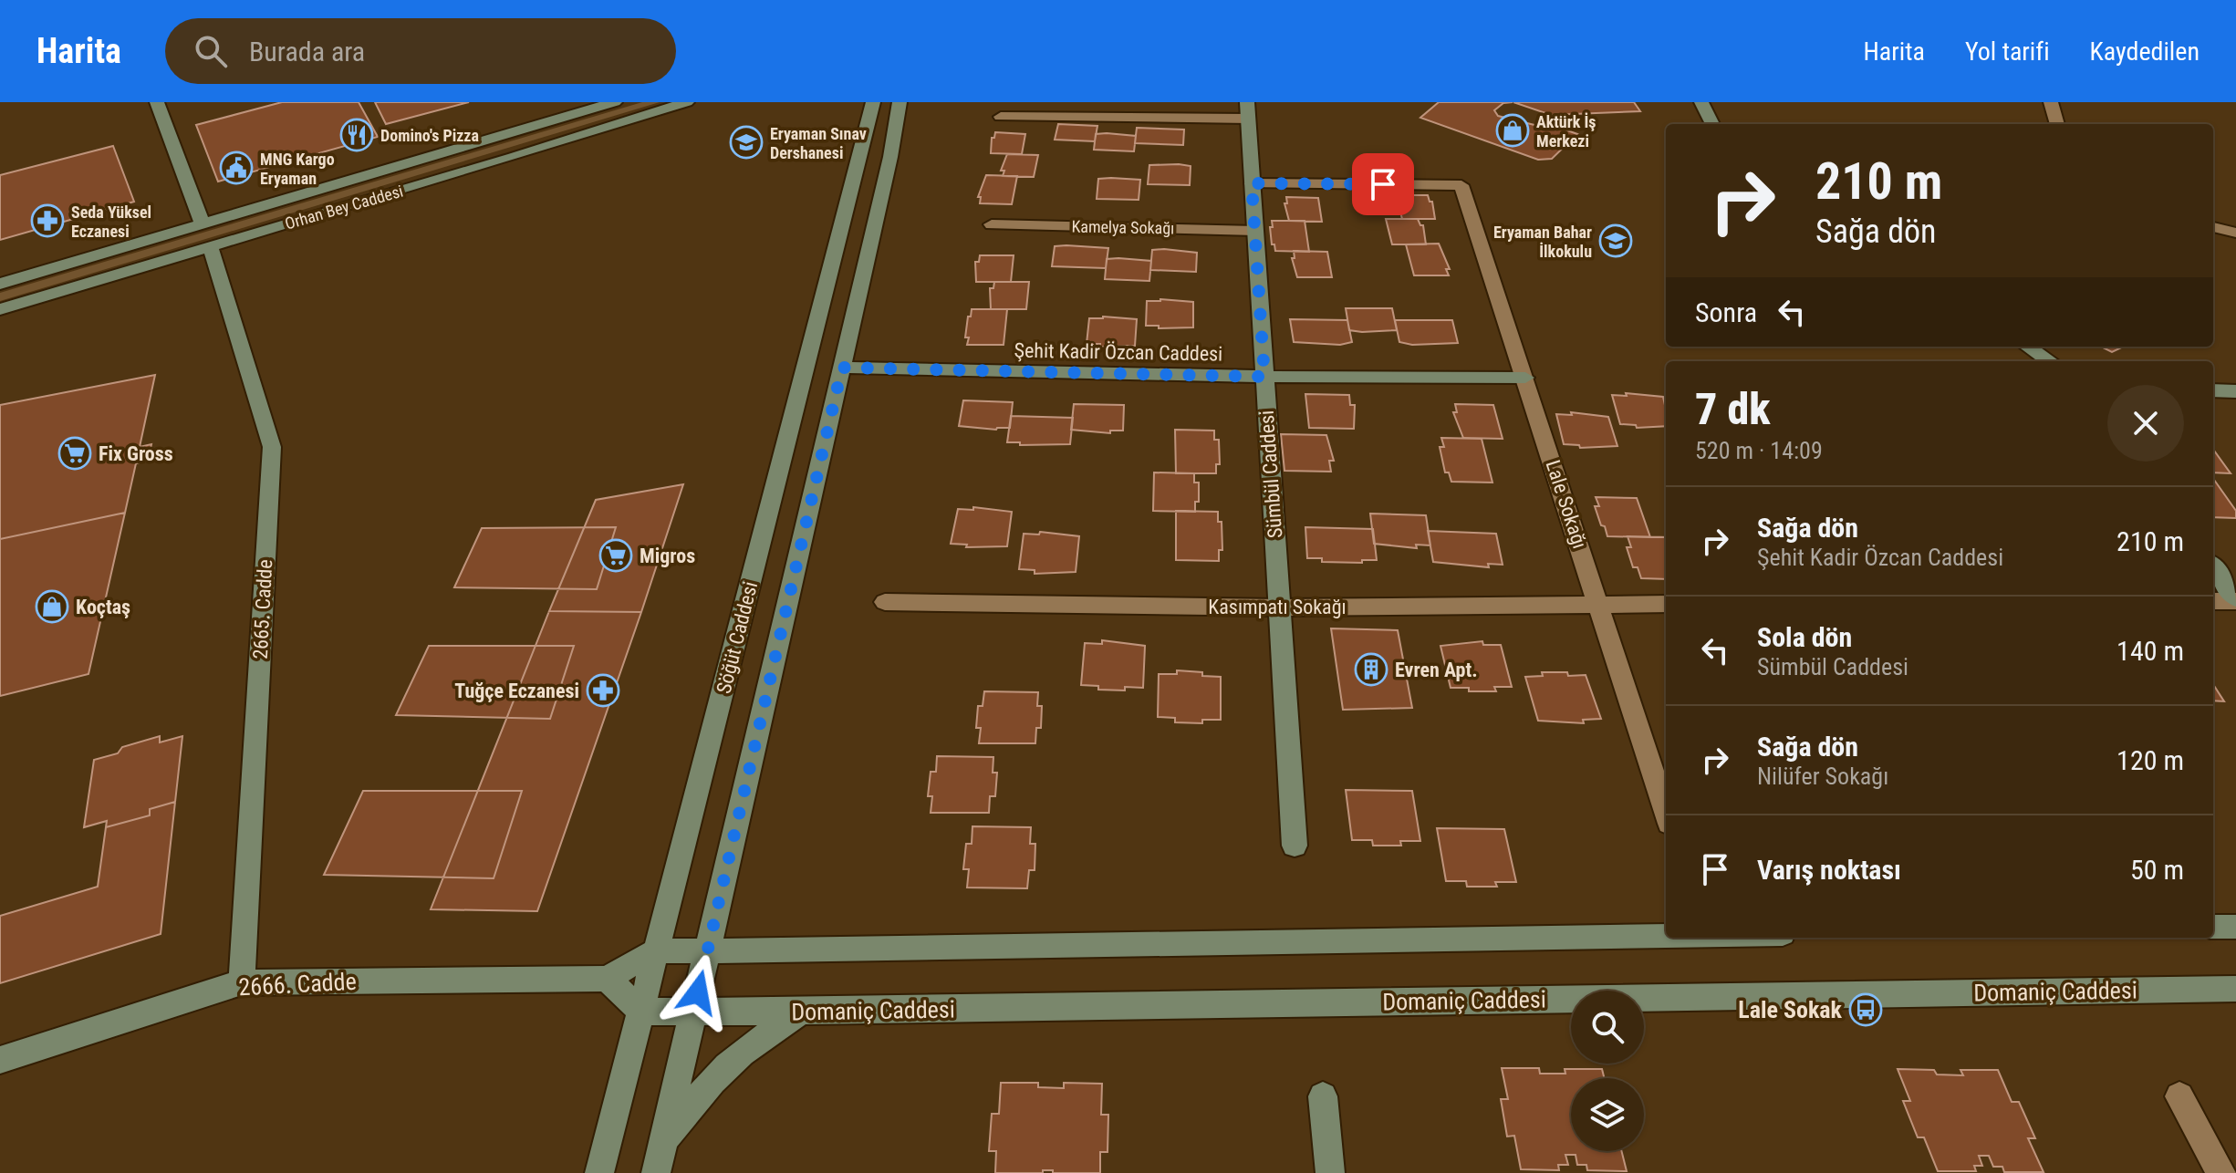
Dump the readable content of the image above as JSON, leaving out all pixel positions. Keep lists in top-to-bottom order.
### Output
{
  "streets": {
    "main road": [
      "Orhan Bey Caddesi",
      "Şehit Kadir Özcan Caddesi",
      "Sümbül Caddesi",
      "2665. Cadde",
      "Söğüt Caddesi",
      "2666. Cadde",
      "Domaniç Caddesi"
    ],
    "street": ["Kamelya Sokağı", "Lale Sokağı", "Kasımpatı Sokağı"]
  },
  "crossings": [
    ["Orhan Bey Caddesi", "2665. Cadde"],
    ["Kamelya Sokağı", "Sümbül Caddesi"],
    ["Şehit Kadir Özcan Caddesi", "Sümbül Caddesi"],
    ["Şehit Kadir Özcan Caddesi", "Lale Sokağı"],
    ["Şehit Kadir Özcan Caddesi", "Söğüt Caddesi"],
    ["Sümbül Caddesi", "Lale Sokağı"],
    ["Sümbül Caddesi", "Kasımpatı Sokağı"],
    ["Lale Sokağı", "Kasımpatı Sokağı"],
    ["2665. Cadde", "2666. Cadde"],
    ["Söğüt Caddesi", "2666. Cadde"],
    ["Söğüt Caddesi", "Domaniç Caddesi"]
  ],
  "places": {
    "shop": ["Aktürk İş Merkezi", "Koçtaş"],
    "restaurant": ["Domino's Pizza"],
    "school or university": ["Eryaman Sınav Dershanesi", "Eryaman Bahar İlkokulu"],
    "public building": ["MNG Kargo Eryaman"],
    "pharmacy": ["Seda Yüksel Eczanesi", "Tuğçe Eczanesi"],
    "supermarket": ["Fix Gross", "Migros"],
    "building": ["Evren Apt."],
    "bus stop": ["Lale Sokak"]
  },
  "page": {
    "header": "Harita",
    "search": "Burada ara",
    "nav": ["Harita", "Yol tarifi", "Kaydedilen"],
    "turn": ["210 m", "Sağa dön"],
    "then": "Sonra",
    "heading": ["7 dk", "520 m · 14:09"],
    "list": [
      {
        "name": "Sağa dön",
        "note": "Şehit Kadir Özcan Caddesi",
        "value": "210 m"
      },
      {
        "name": "Sola dön",
        "note": "Sümbül Caddesi",
        "value": "140 m"
      },
      {
        "name": "Sağa dön",
        "note": "Nilüfer Sokağı",
        "value": "120 m"
      },
      {
        "name": "Varış noktası",
        "value": "50 m"
      }
    ]
  }
}
